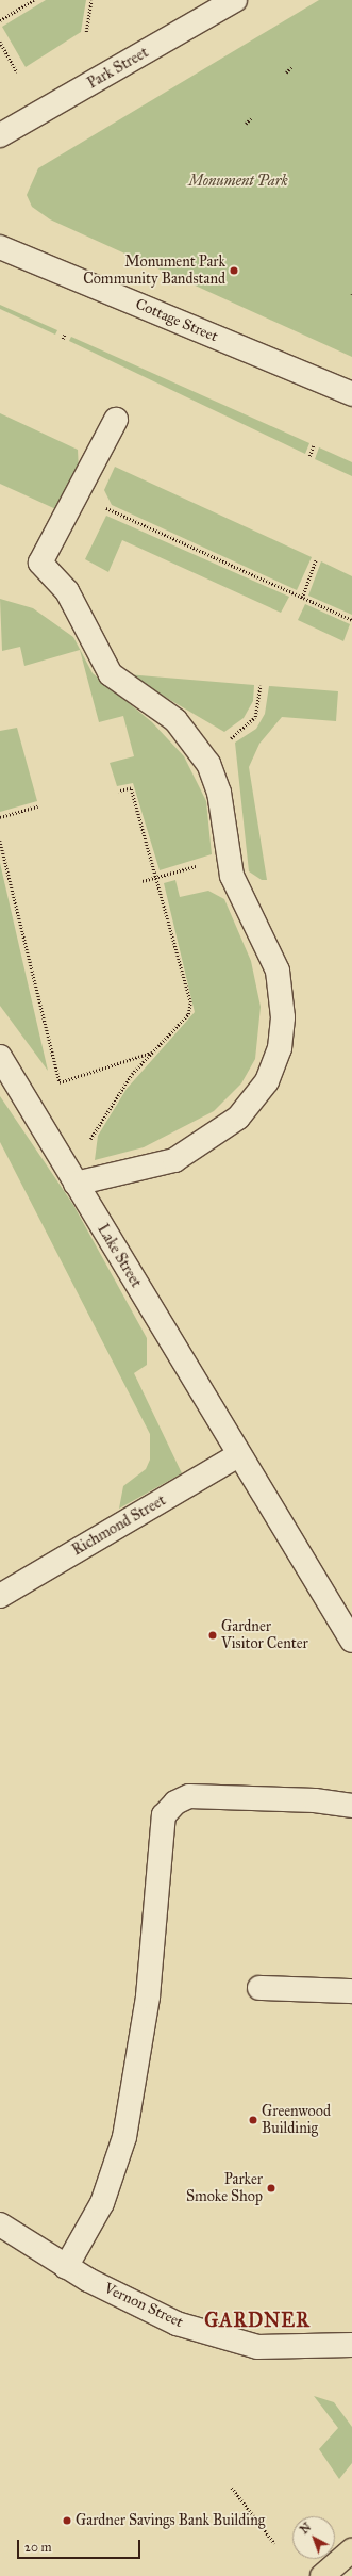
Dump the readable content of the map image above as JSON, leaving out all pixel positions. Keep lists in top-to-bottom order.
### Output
{
  "streets": {
    "street": [
      "Park Street",
      "Cottage Street",
      "Lake Street",
      "Richmond Street",
      "Vernon Street"
    ]
  },
  "crossings": [
    ["Lake Street", "Richmond Street"]
  ],
  "districts": ["GARDNER"],
  "parks": ["Monument Park"],
  "places": [
    "Monument Park Community Bandstand",
    "Gardner Visitor Center",
    "Greenwood Buildinig",
    "Parker Smoke Shop",
    "Gardner Savings Bank Building"
  ],
  "scale_bar": "20 m",
  "north": "top left"
}
